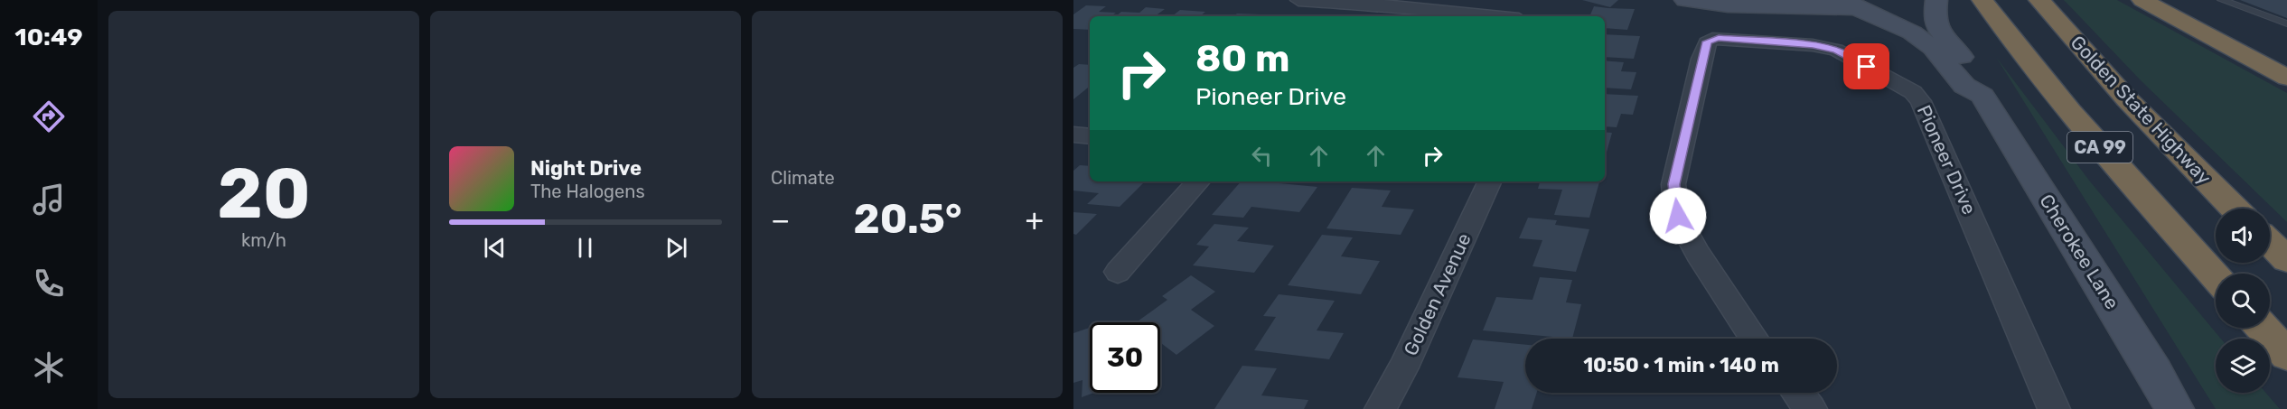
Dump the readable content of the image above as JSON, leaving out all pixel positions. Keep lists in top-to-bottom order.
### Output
{
  "streets": {
    "highway": ["Golden State Highway", "CA 99"],
    "main road": ["Cherokee Lane"],
    "street": ["Pioneer Drive", "Golden Avenue"]
  },
  "page": {
    "tabs": "10:49",
    "tile": [
      ["20", "km/h"],
      "Climate"
    ],
    "turn": ["80 m", "Pioneer Drive"],
    "song": ["Night Drive", "The Halogens"],
    "heat": ["−", "20.5°", "+"],
    "limit": "30",
    "trip": "10:50 · 1 min · 140 m"
  }
}
